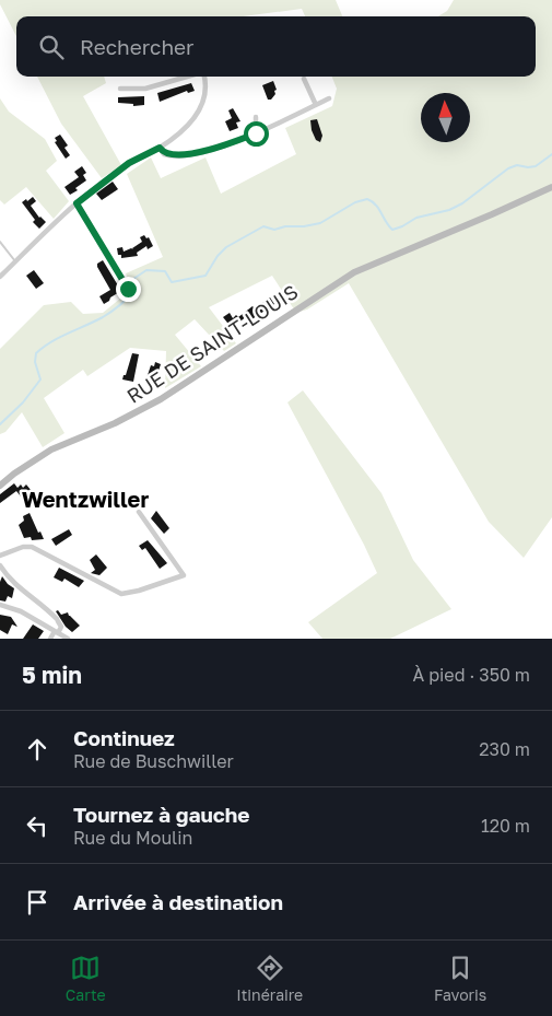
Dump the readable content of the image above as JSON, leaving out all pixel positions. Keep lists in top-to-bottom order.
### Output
{
  "streets": {
    "street": ["RUE DE SAINT-LOUIS"]
  },
  "districts": ["Wentzwiller"],
  "north": "top",
  "page": {
    "search": "Rechercher",
    "heading": ["5 min", "À pied · 350 m"],
    "list": [
      ["Continuez", "Rue de Buschwiller", "230 m"],
      ["Tournez à gauche", "Rue du Moulin", "120 m"],
      "Arrivée à destination"
    ],
    "nav": ["Carte", "Itinéraire", "Favoris"]
  }
}
